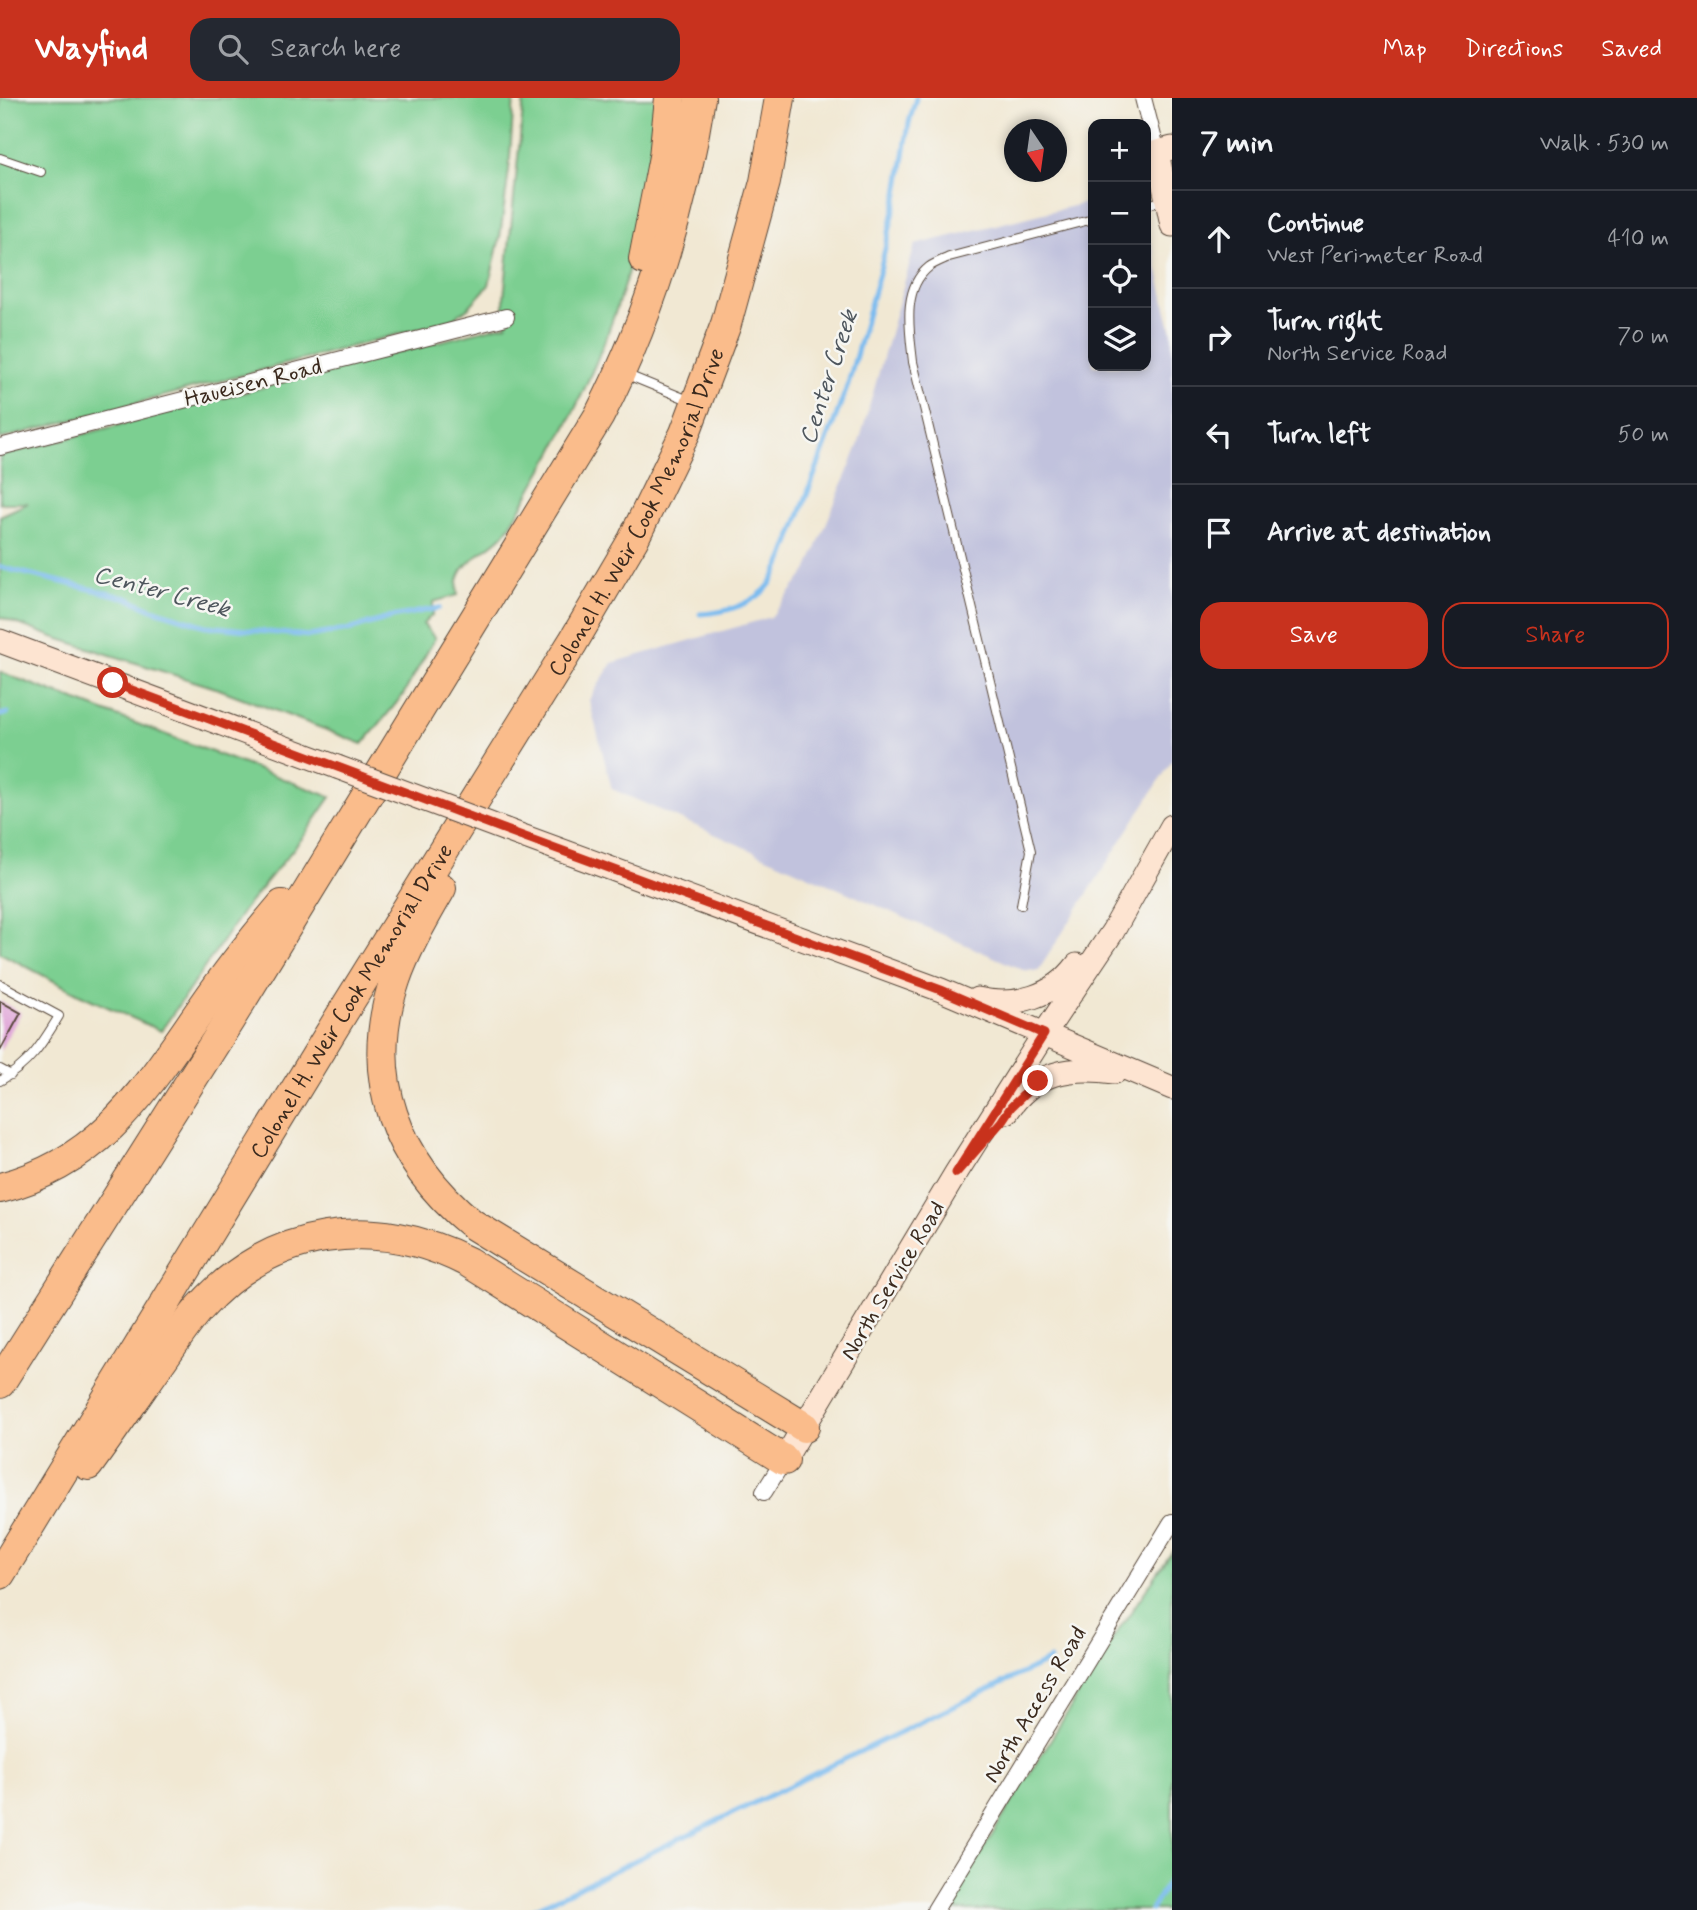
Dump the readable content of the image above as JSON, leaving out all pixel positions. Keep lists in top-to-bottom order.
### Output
{
  "streets": {
    "highway": ["Colonel H. Weir Cook Memorial Drive"],
    "street": ["Haueisen Road", "North Service Road", "North Access Road"]
  },
  "water": ["Center Creek"],
  "north": "bottom",
  "page": {
    "header": "Wayfind",
    "search": "Search here",
    "nav": ["Map", "Directions", "Saved"],
    "heading": ["7 min", "Walk · 530 m"],
    "map_buttons": ["+", "−"],
    "list": [
      ["Continue", "West Perimeter Road", "410 m"],
      ["Turn right", "North Service Road", "70 m"],
      ["Turn left", "50 m"],
      "Arrive at destination"
    ],
    "buttons": ["Save", "Share"]
  }
}
